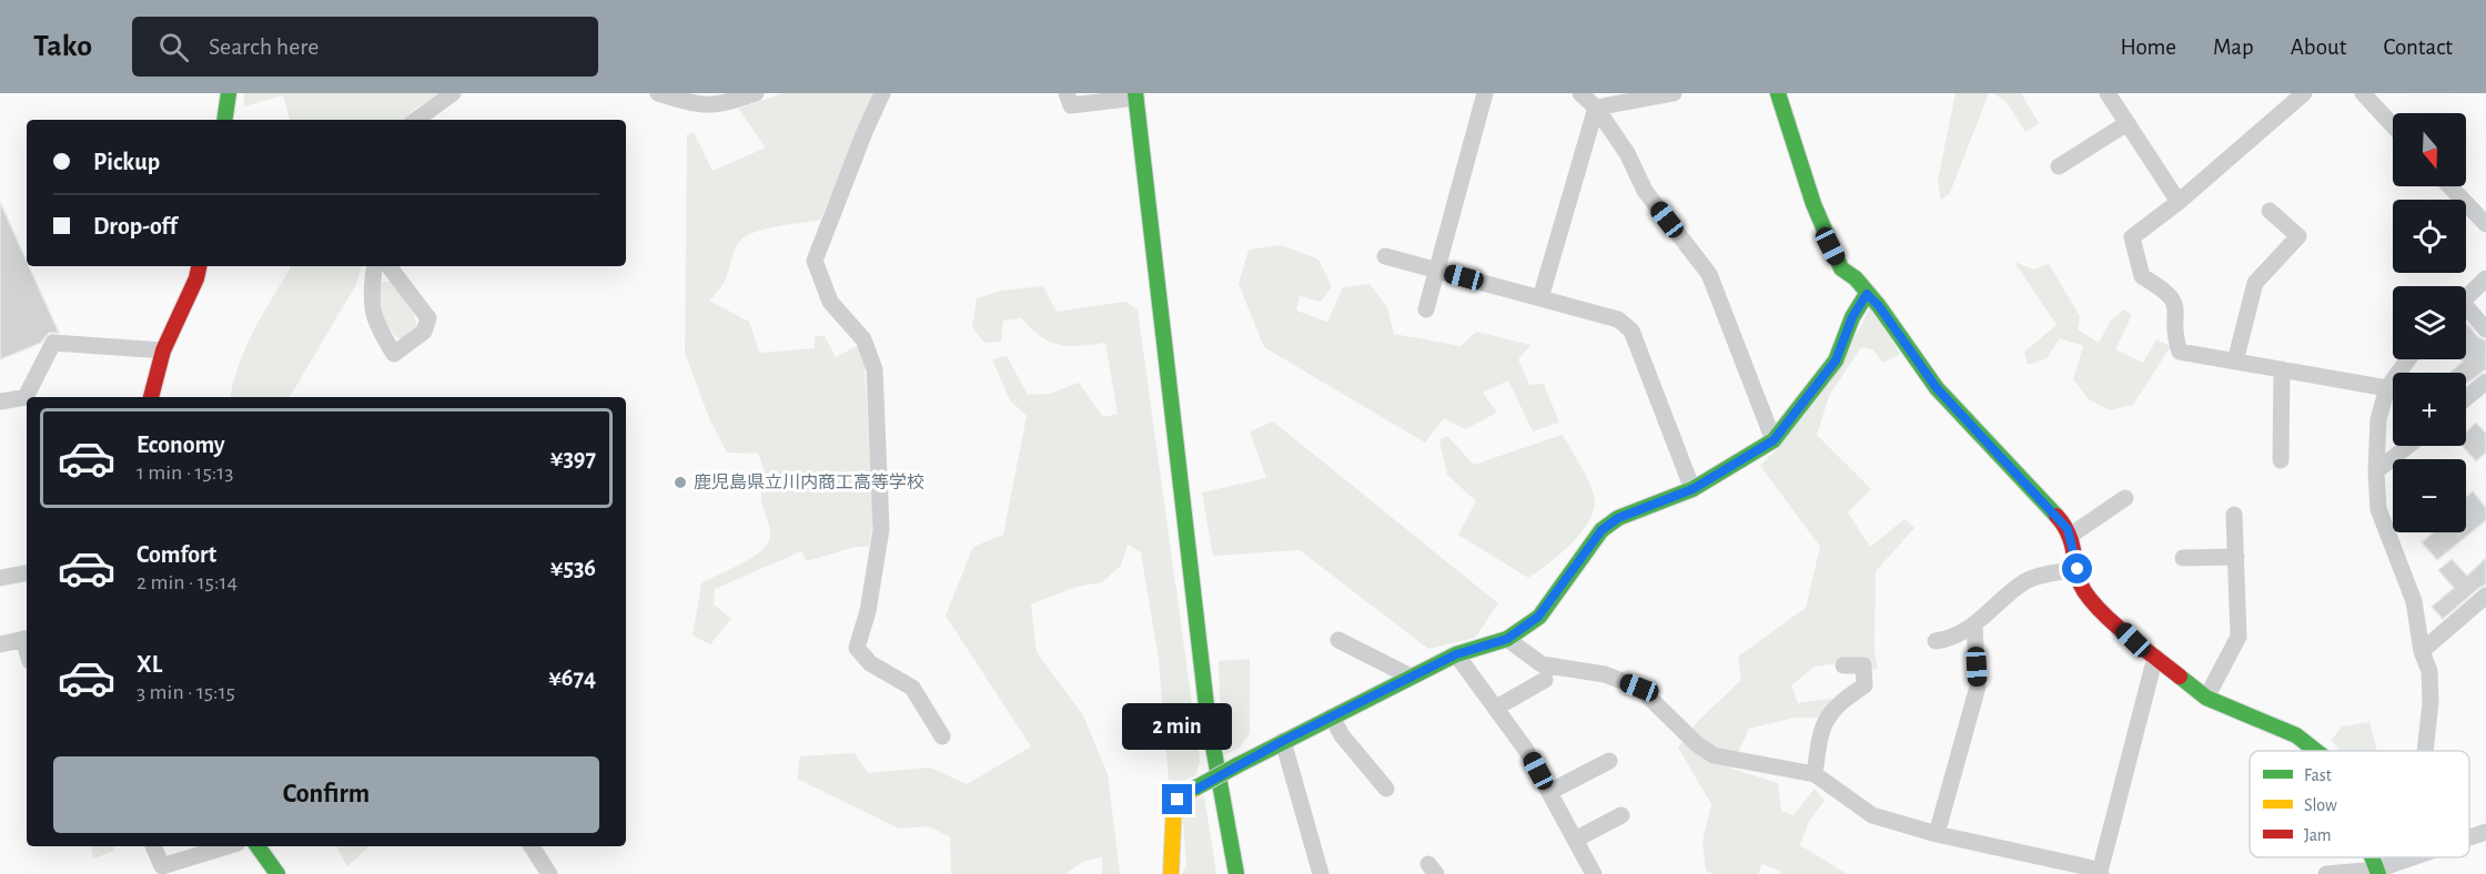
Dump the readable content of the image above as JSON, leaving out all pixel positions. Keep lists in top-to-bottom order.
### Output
{
  "places": ["鹿児島県立川内商工高等学校"],
  "legend": ["Fast", "Slow", "Jam"],
  "north": "bottom",
  "page": {
    "header": "Tako",
    "search": "Search here",
    "nav": [
      "Home",
      "Map",
      "About",
      "Contact"
    ],
    "map_buttons": ["+", "−"],
    "banner": ["Pickup", "Drop-off"],
    "list": [
      {
        "name": "Economy",
        "note": "1 min · 15:13",
        "value": "¥397"
      },
      {
        "name": "Comfort",
        "note": "2 min · 15:14",
        "value": "¥536"
      },
      {
        "name": "XL",
        "note": "3 min · 15:15",
        "value": "¥674"
      }
    ],
    "bubble": "2 min",
    "buttons": "Confirm"
  }
}
